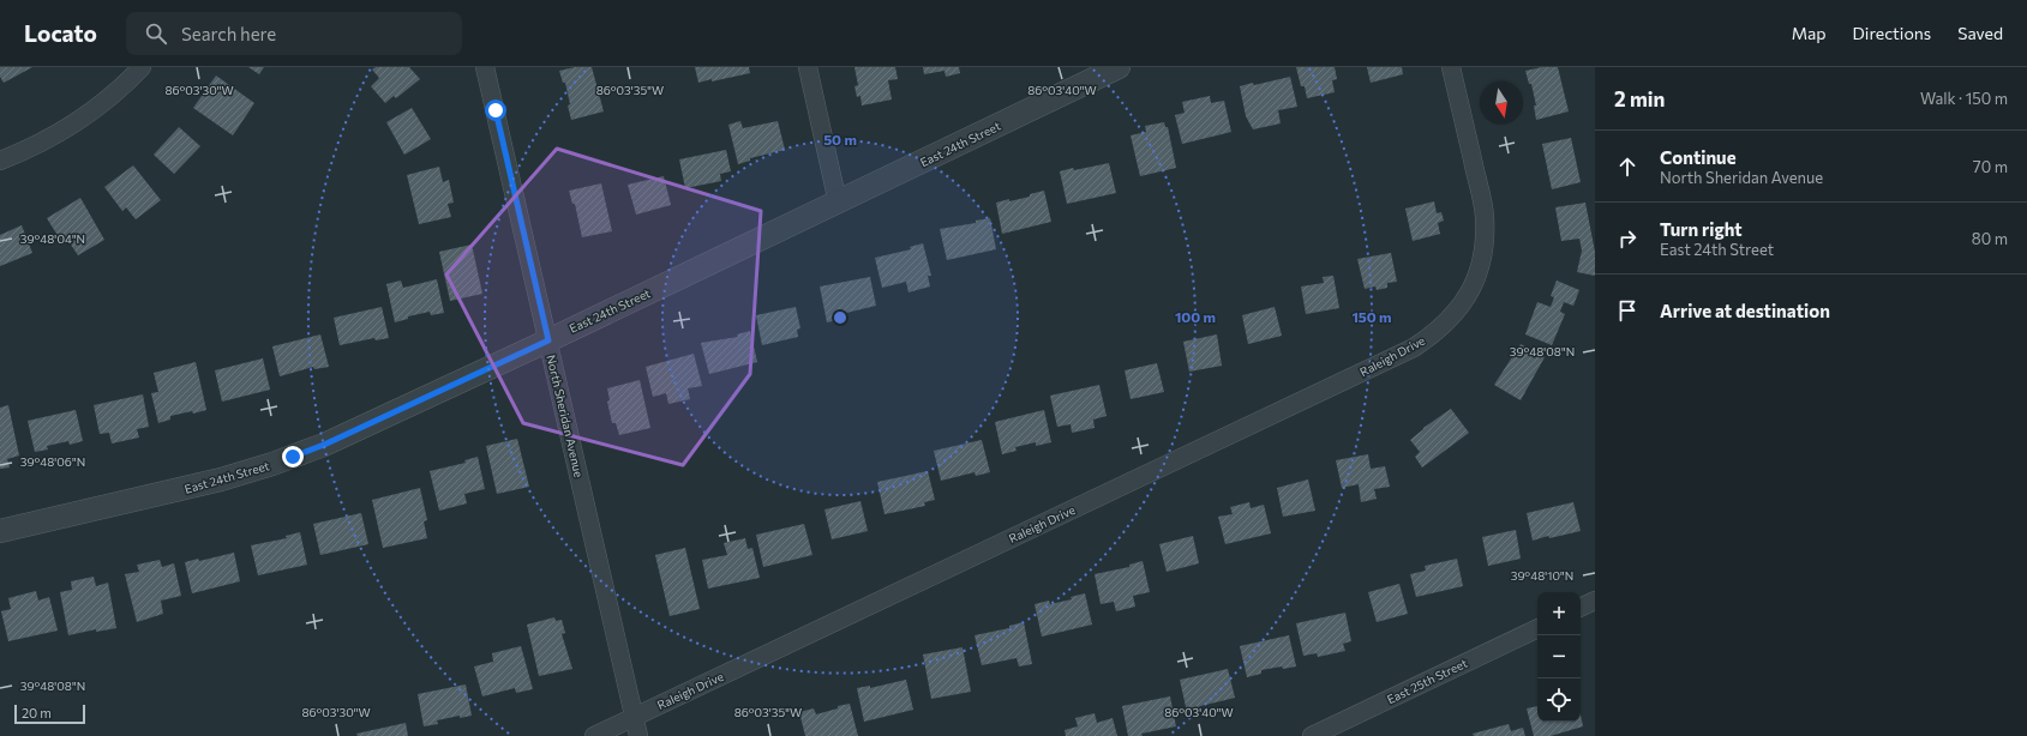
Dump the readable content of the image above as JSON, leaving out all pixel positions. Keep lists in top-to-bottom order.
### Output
{
  "streets": {
    "street": [
      "East 24th Street",
      "Raleigh Drive",
      "North Sheridan Avenue",
      "East 25th Street"
    ]
  },
  "crossings": [
    ["East 24th Street", "North Sheridan Avenue"],
    ["Raleigh Drive", "North Sheridan Avenue"]
  ],
  "scale_bar": "20 m",
  "north": "bottom",
  "page": {
    "header": "Locato",
    "search": "Search here",
    "nav": ["Map", "Directions", "Saved"],
    "heading": ["2 min", "Walk · 150 m"],
    "list": [
      ["Continue", "North Sheridan Avenue", "70 m"],
      ["Turn right", "East 24th Street", "80 m"],
      "Arrive at destination"
    ],
    "map_buttons": ["+", "−"],
    "scale": "20 m"
  },
  "coordinates": [
    "86°03'30\"W",
    "86°03'35\"W",
    "86°03'40\"W",
    "39°48'04\"N",
    "39°48'08\"N",
    "39°48'06\"N",
    "39°48'10\"N"
  ],
  "rings": ["50 m", "100 m", "150 m"]
}
